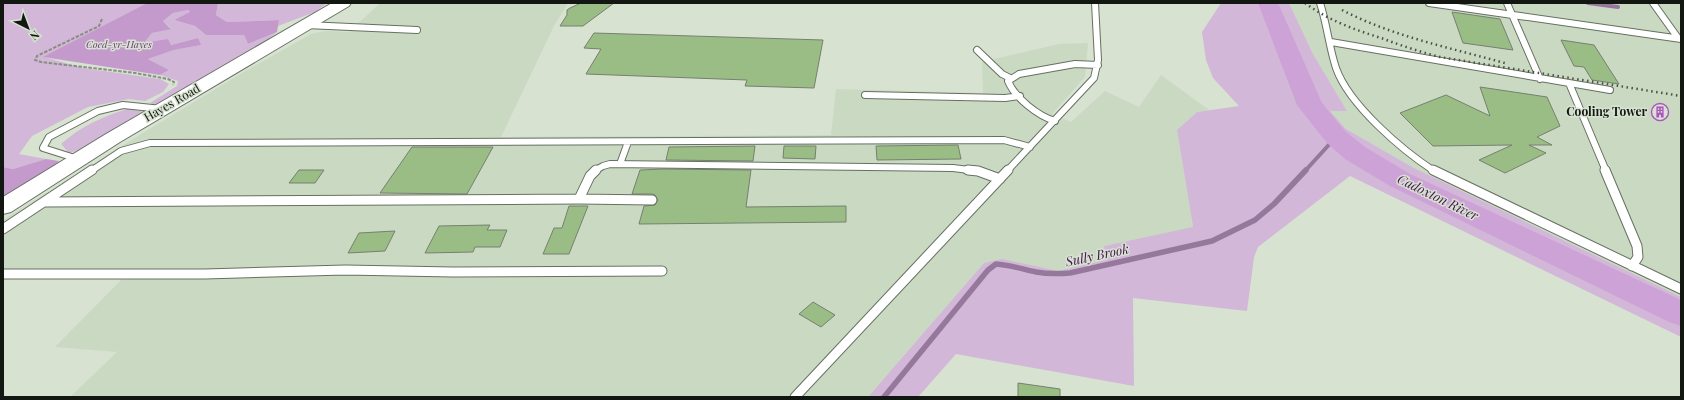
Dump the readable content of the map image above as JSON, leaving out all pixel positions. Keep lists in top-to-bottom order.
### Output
{
  "streets": {
    "street": ["Hayes Road"]
  },
  "water": ["Cadoxton River", "Sully Brook"],
  "parks": ["Coed-yr-Hayes"],
  "places": {
    "building": ["Cooling Tower"]
  },
  "north": "bottom right"
}
